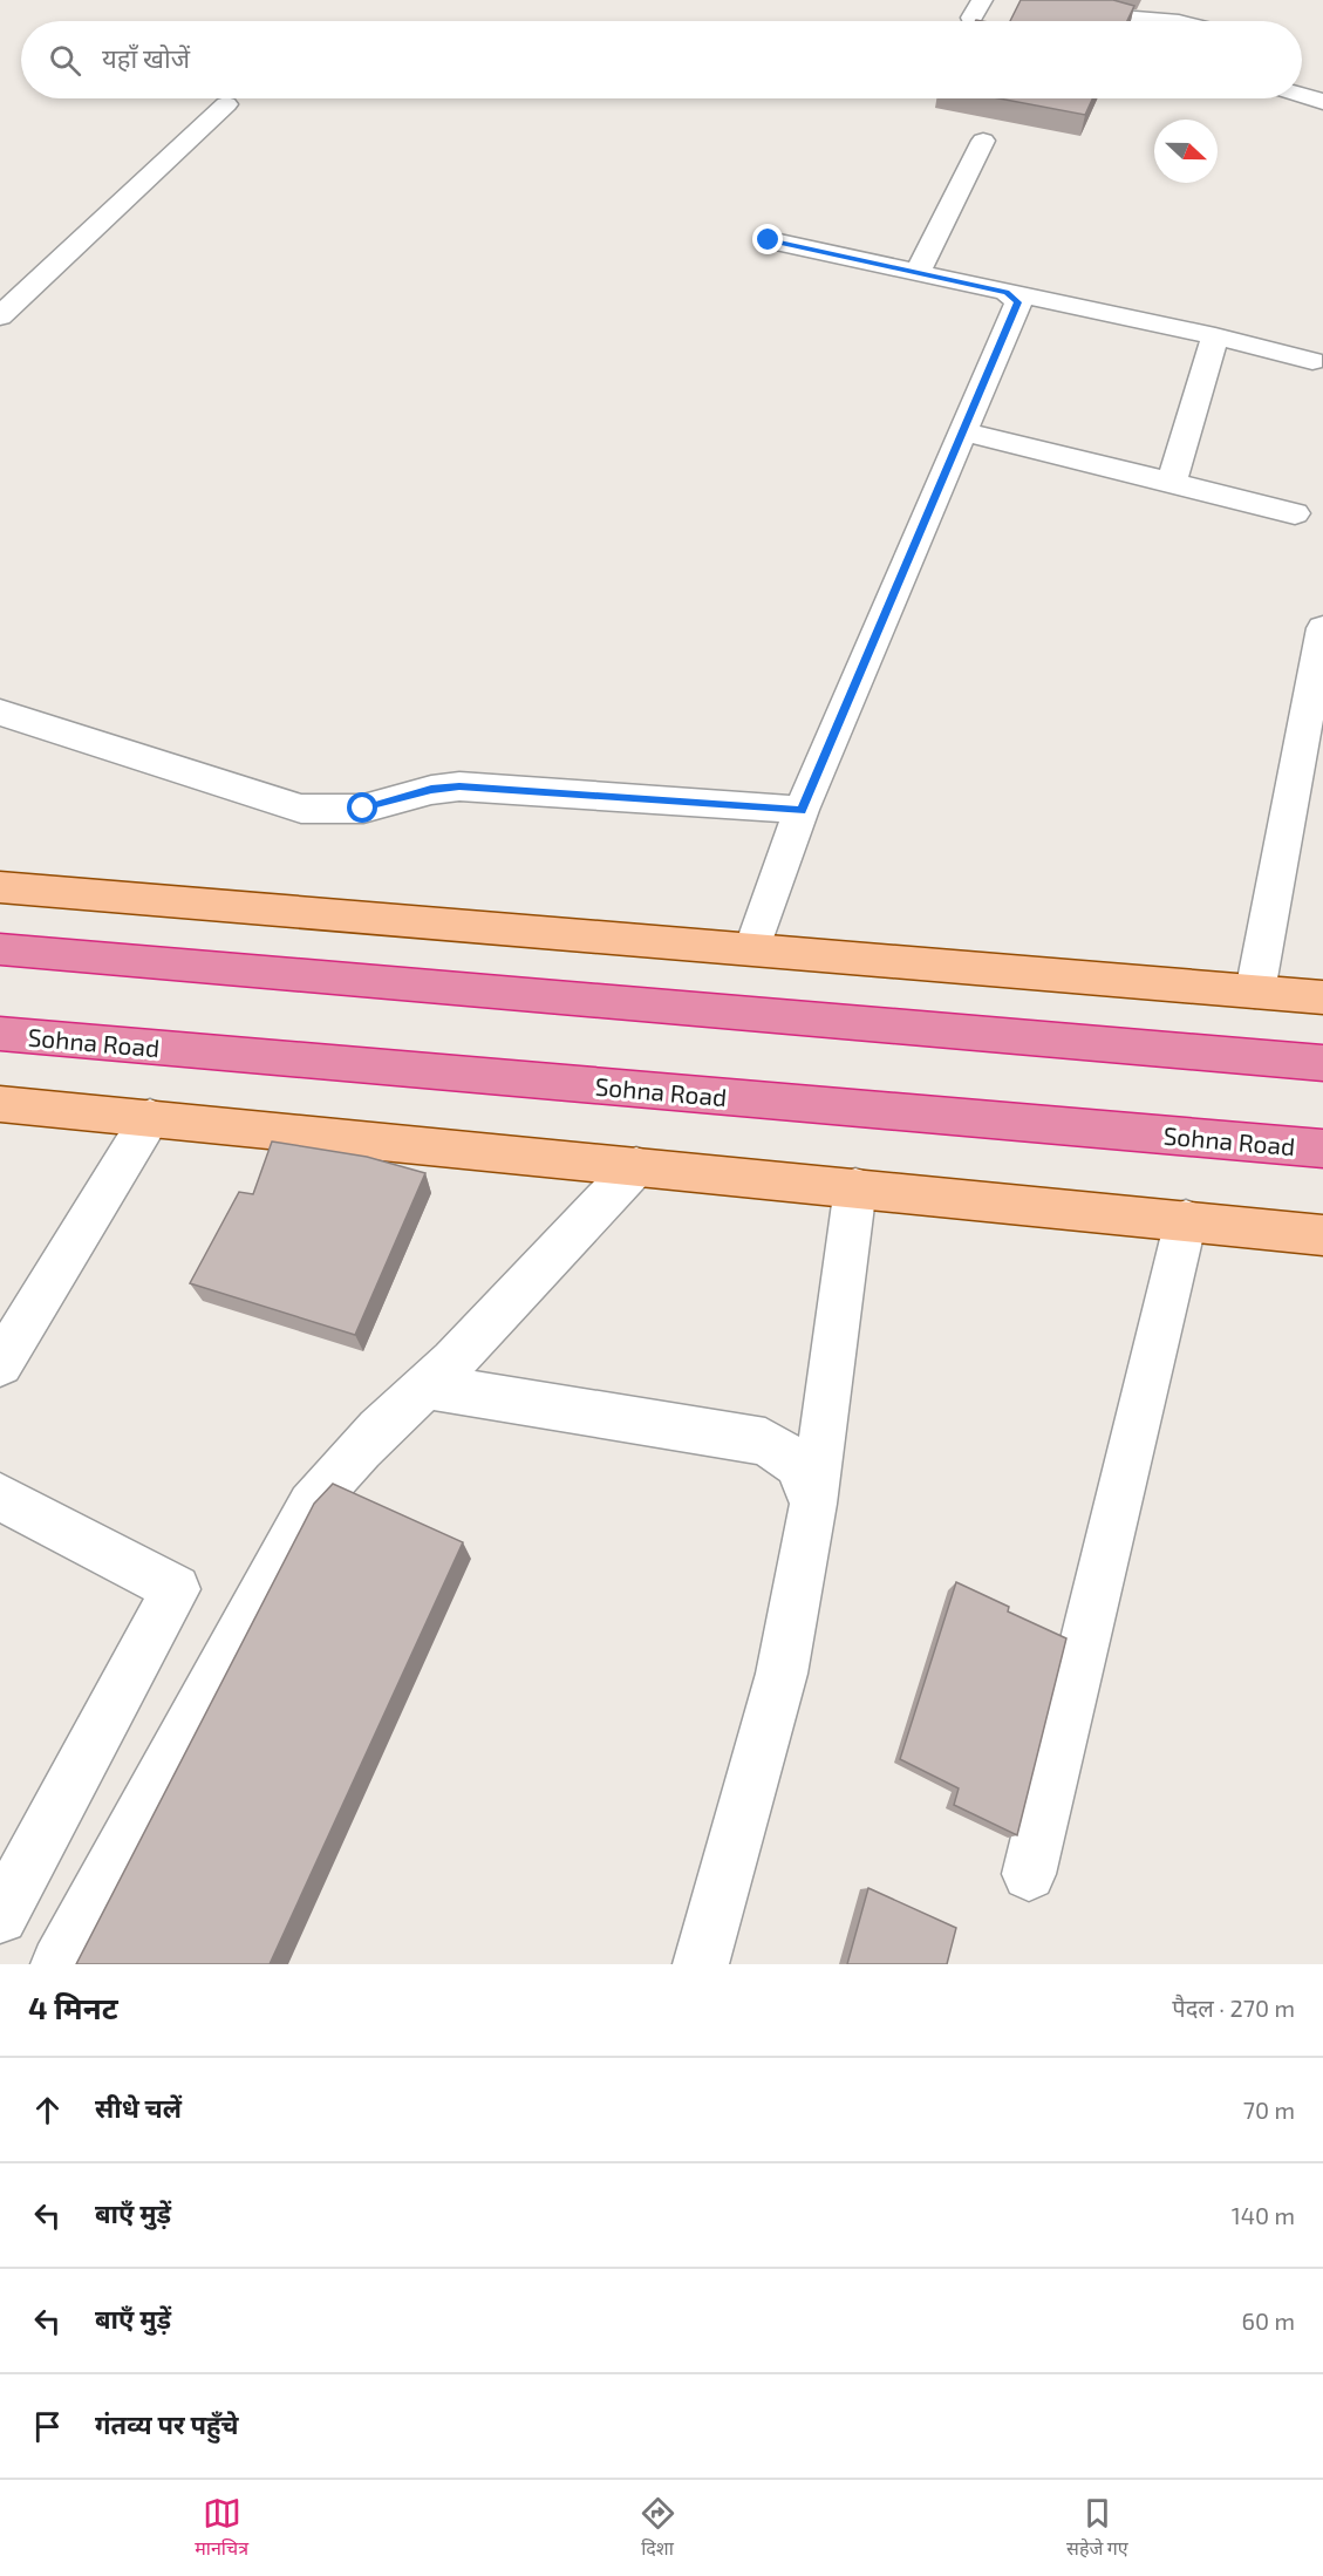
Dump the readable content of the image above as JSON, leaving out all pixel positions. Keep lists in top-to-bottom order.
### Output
{
  "streets": {
    "highway": ["Sohna Road"]
  },
  "north": "right",
  "page": {
    "search": "यहाँ खोजें",
    "heading": ["4 मिनट", "पैदल · 270 m"],
    "list": [
      ["सीधे चलें", "70 m"],
      ["बाएँ मुड़ें", "140 m"],
      ["बाएँ मुड़ें", "60 m"],
      "गंतव्य पर पहुँचे"
    ],
    "nav": ["मानचित्र", "दिशा", "सहेजे गए"]
  }
}
